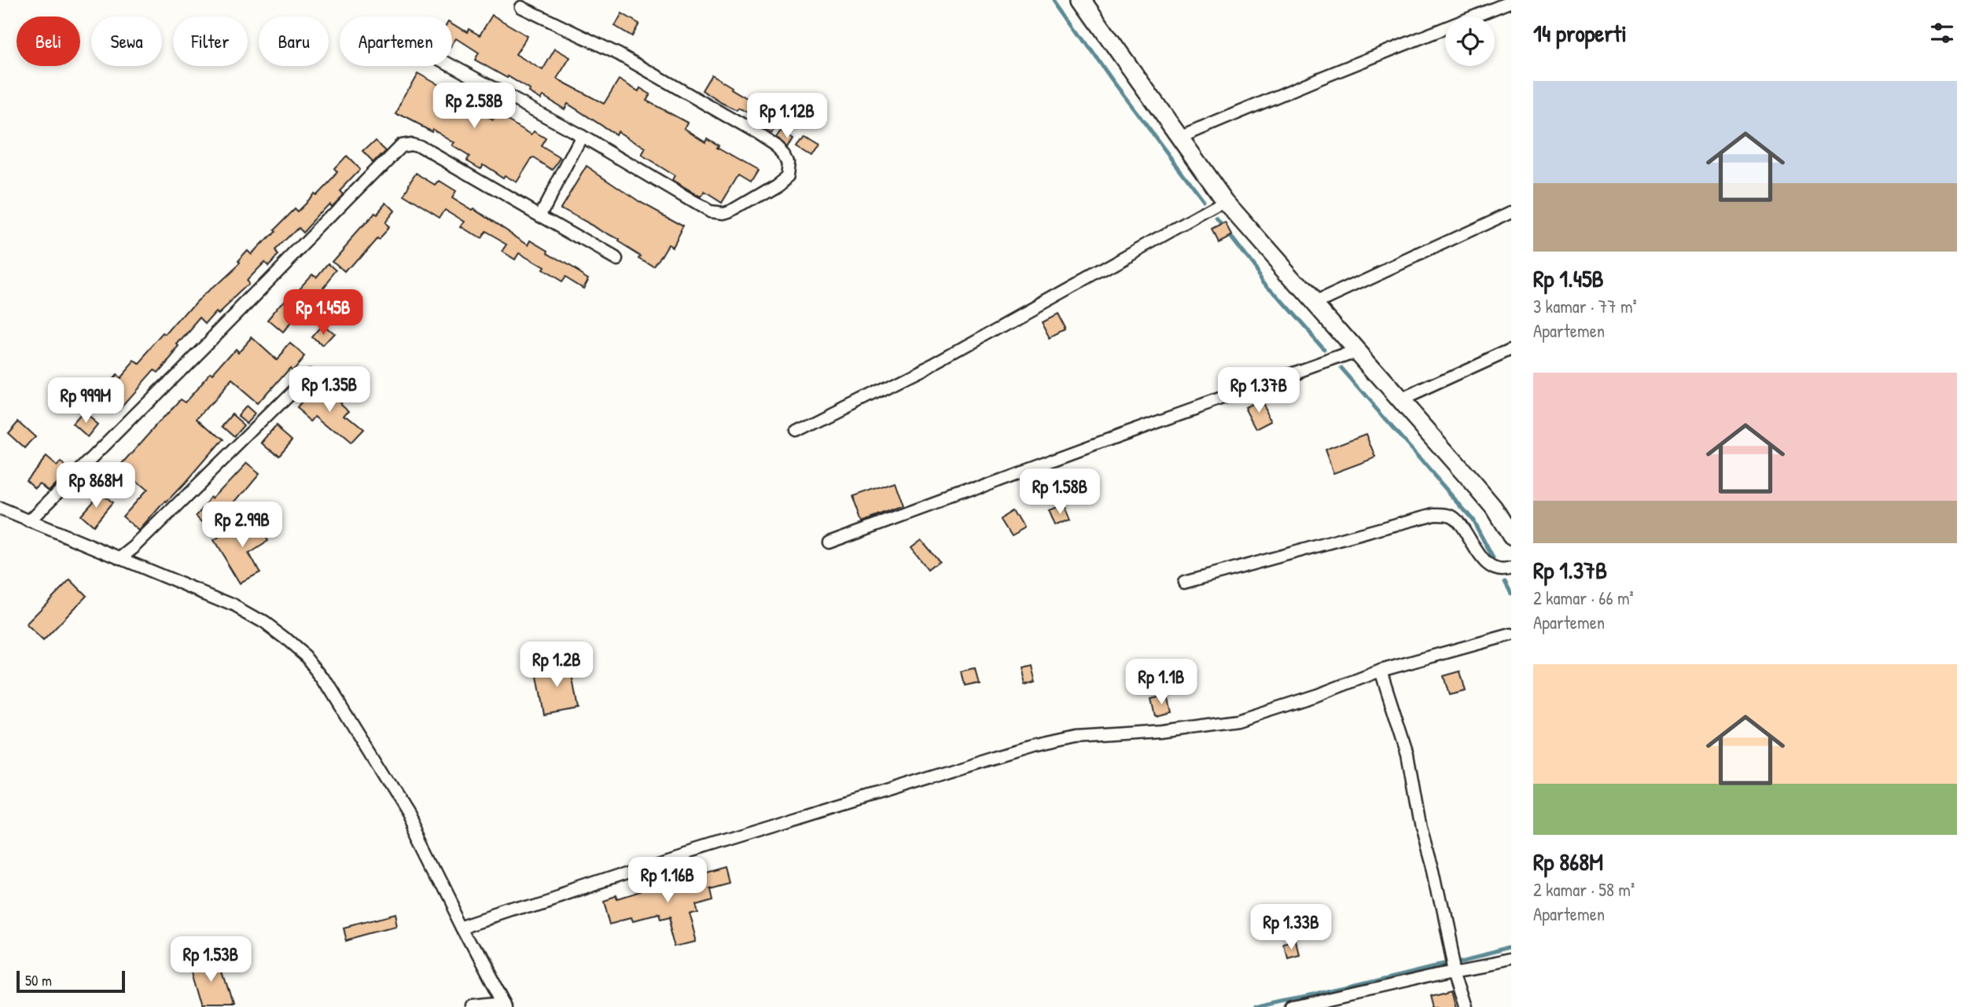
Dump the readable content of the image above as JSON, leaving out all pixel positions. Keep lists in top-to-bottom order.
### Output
{
  "scale_bar": "50 m",
  "page": {
    "heading": "14 properti",
    "chip": [
      "Beli",
      "Sewa",
      "Filter",
      "Baru",
      "Apartemen"
    ],
    "list": [
      {
        "name": "Rp 1.45B",
        "note": "3 kamar · 77 m² · Apartemen"
      },
      {
        "name": "Rp 1.37B",
        "note": "2 kamar · 66 m² · Apartemen"
      },
      {
        "name": "Rp 868M",
        "note": "2 kamar · 58 m² · Apartemen"
      }
    ],
    "price": [
      "Rp 2.58B",
      "Rp 1.12B",
      "Rp 1.45B",
      "Rp 1.35B",
      "Rp 1.37B",
      "Rp 999M",
      "Rp 868M",
      "Rp 1.58B",
      "Rp 2.99B",
      "Rp 1.2B",
      "Rp 1.1B",
      "Rp 1.16B",
      "Rp 1.33B",
      "Rp 1.53B"
    ],
    "scale": "50 m"
  }
}
